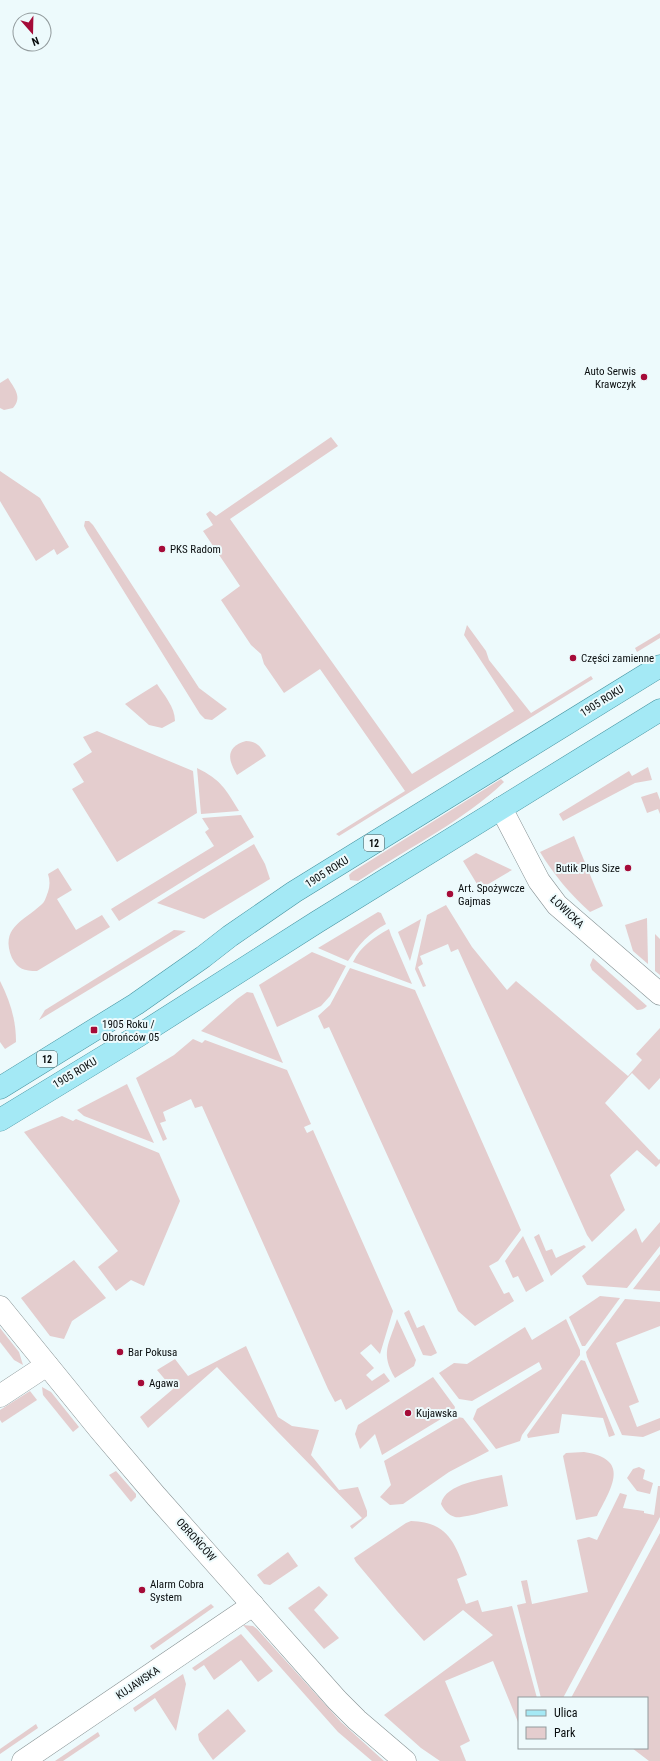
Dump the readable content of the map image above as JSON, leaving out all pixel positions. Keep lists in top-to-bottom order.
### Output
{
  "streets": {
    "main road": ["1905 ROKU", "12"],
    "street": ["ŁOWICKA", "OBROŃCÓW", "KUJAWSKA"]
  },
  "crossings": [
    ["1905 ROKU", "ŁOWICKA"],
    ["OBROŃCÓW", "KUJAWSKA"]
  ],
  "places": {
    "other": [
      "Auto Serwis Krawczyk",
      "PKS Radom",
      "Części zamienne",
      "Butik Plus Size",
      "Art. Spożywcze Gajmas",
      "Bar Pokusa",
      "Agawa",
      "Kujawska",
      "Alarm Cobra System"
    ],
    "transit": ["1905 Roku / Obrońców 05"]
  },
  "legend": ["Ulica", "Park"],
  "north": "bottom"
}
